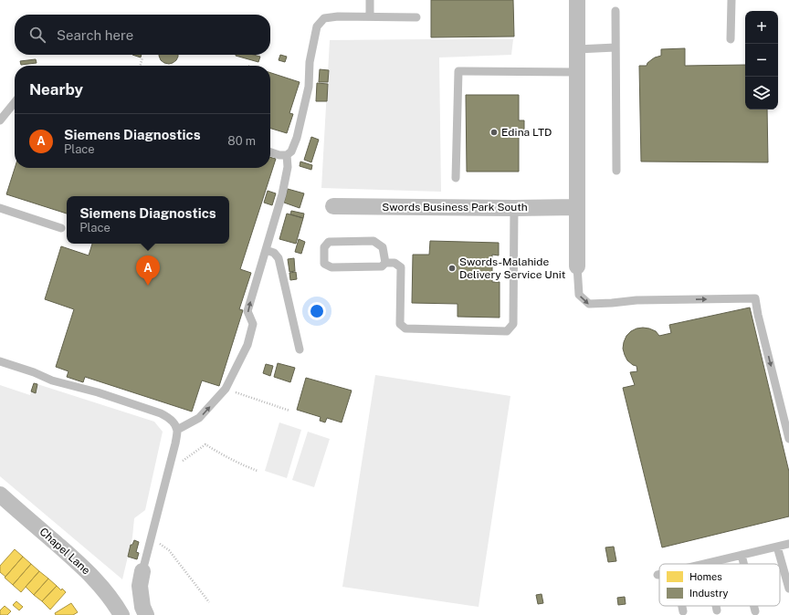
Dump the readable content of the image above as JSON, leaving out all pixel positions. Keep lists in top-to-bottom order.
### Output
{
  "streets": {
    "street": ["Swords Business Park South", "Chapel Lane"]
  },
  "places": ["Edina LTD", "Swords-Malahide Delivery Service Unit"],
  "legend": ["Homes", "Industry"],
  "page": {
    "map_buttons": ["+", "−"],
    "search": "Search here",
    "heading": "Nearby",
    "list": [
      {
        "mark": "A",
        "name": "Siemens Diagnostics",
        "note": "Place",
        "value": "80 m"
      }
    ],
    "popup": ["Siemens Diagnostics", "Place"],
    "pins": "A"
  }
}
